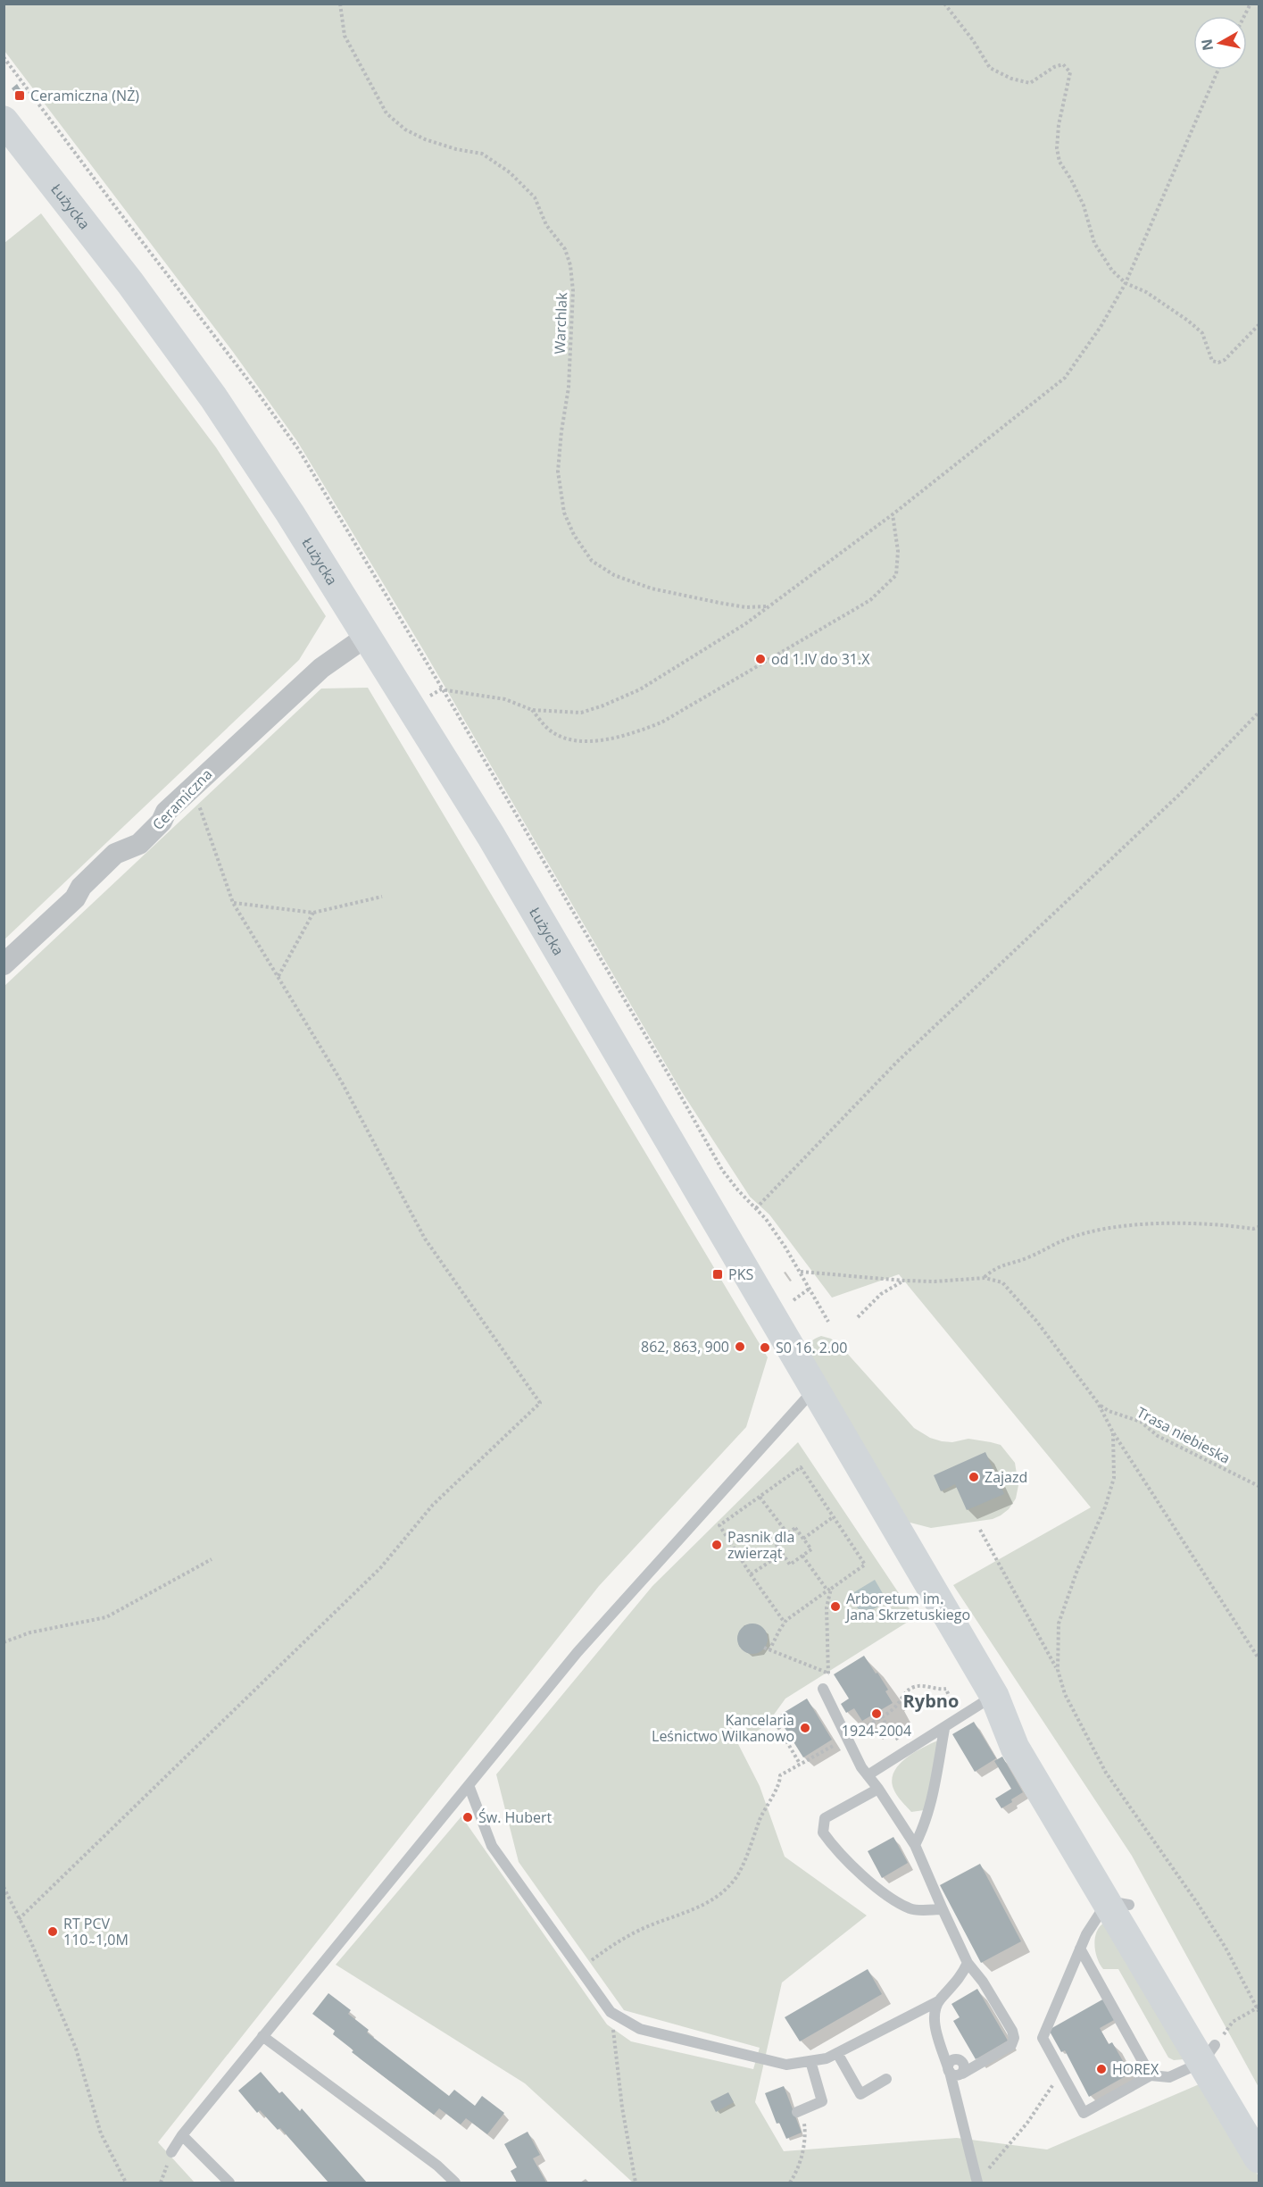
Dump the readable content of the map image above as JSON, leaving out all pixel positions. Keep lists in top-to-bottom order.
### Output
{
  "streets": {
    "main road": ["Łużycka"],
    "street": ["Ceramiczna"],
    "path": ["Warchlak", "Trasa niebieska"]
  },
  "crossings": [
    ["Łużycka", "Ceramiczna"]
  ],
  "districts": ["Rybno"],
  "places": {
    "transit": ["Ceramiczna (NŻ)", "PKS"],
    "other": [
      "od 1.IV do 31.X",
      "862, 863, 900",
      "S0 16. 2.00",
      "Zajazd",
      "Pasnik dla zwierząt",
      "Arboretum im. Jana Skrzetuskiego",
      "1924-2004",
      "Kancelaria Leśnictwo Wilkanowo",
      "Św. Hubert",
      "RT PCV 110 ̴ 1,0M",
      "HOREX"
    ]
  },
  "north": "left"
}
